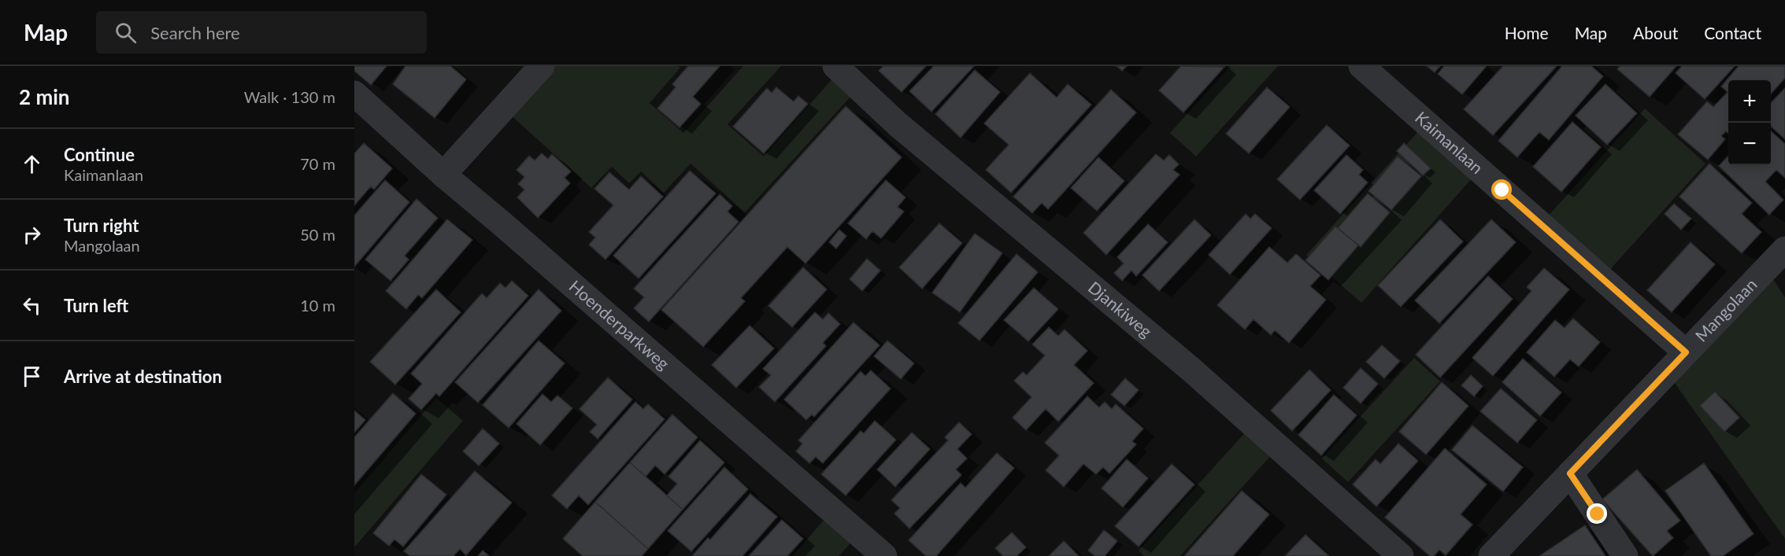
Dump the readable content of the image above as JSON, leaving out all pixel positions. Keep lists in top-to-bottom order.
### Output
{
  "streets": {
    "street": [
      "Kaimanlaan",
      "Djankiweg",
      "Mangolaan",
      "Hoenderparkweg"
    ]
  },
  "crossings": [
    ["Kaimanlaan", "Mangolaan"]
  ],
  "page": {
    "header": "Map",
    "search": "Search here",
    "nav": [
      "Home",
      "Map",
      "About",
      "Contact"
    ],
    "heading": ["2 min", "Walk · 130 m"],
    "map_buttons": ["+", "−"],
    "list": [
      ["Continue", "Kaimanlaan", "70 m"],
      ["Turn right", "Mangolaan", "50 m"],
      ["Turn left", "10 m"],
      "Arrive at destination"
    ]
  }
}
